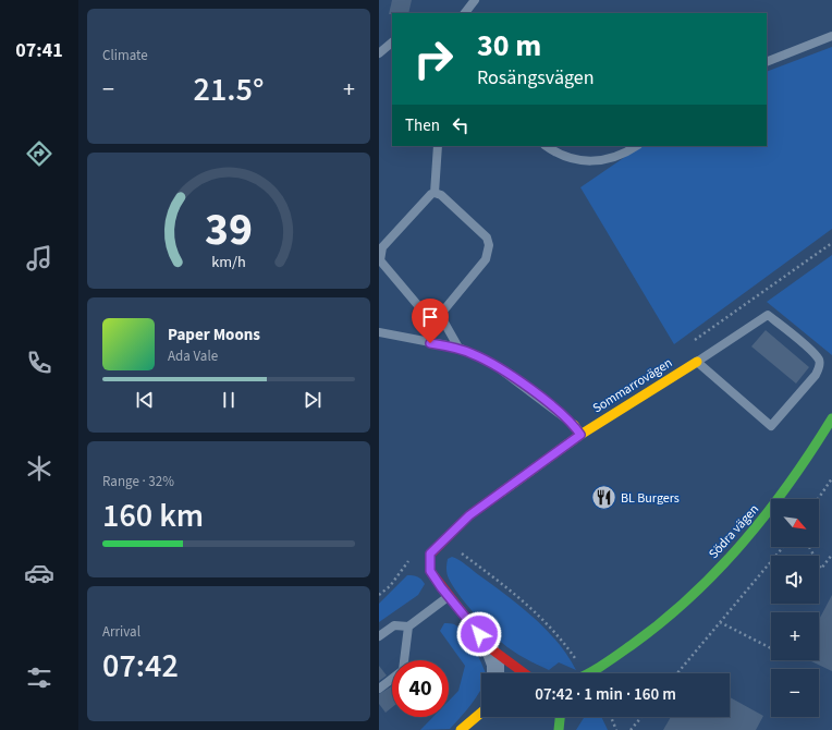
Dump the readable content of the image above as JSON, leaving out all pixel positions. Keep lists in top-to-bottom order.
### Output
{
  "streets": {
    "main road": ["Sommarrovägen", "Södra vägen"]
  },
  "places": {
    "restaurant": ["BL Burgers"]
  },
  "north": "bottom right",
  "page": {
    "tabs": "07:41",
    "tile": [
      "Climate",
      ["Range · 32%", "160 km"],
      ["Arrival", "07:42"]
    ],
    "turn": ["30 m", "Rosängsvägen"],
    "heat": ["−", "21.5°", "+"],
    "then": "Then",
    "song": ["Paper Moons", "Ada Vale"],
    "map_buttons": ["+", "−"],
    "limit": "40",
    "trip": "07:42 · 1 min · 160 m",
    "gauge": ["39", "km/h"]
  }
}
